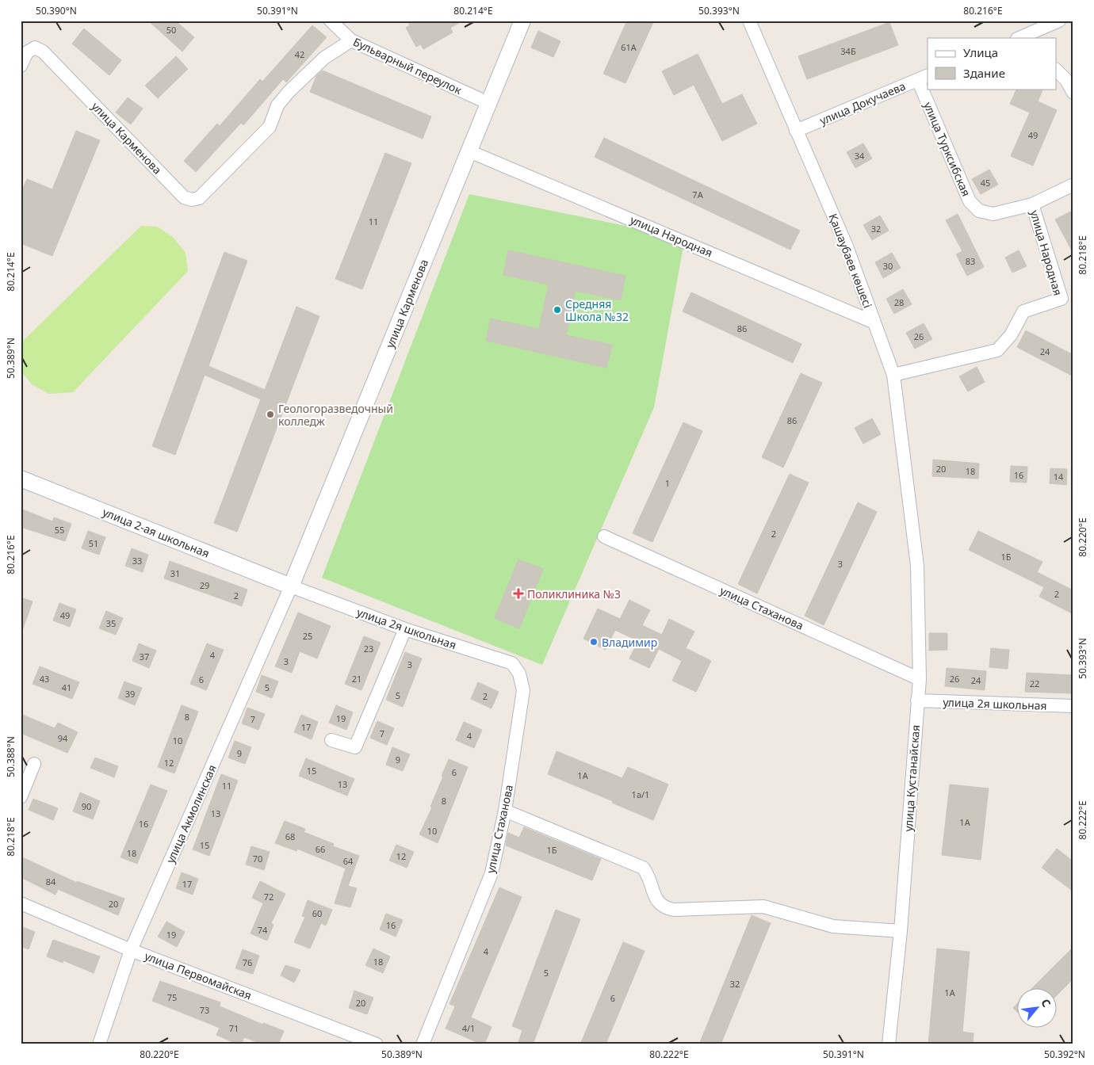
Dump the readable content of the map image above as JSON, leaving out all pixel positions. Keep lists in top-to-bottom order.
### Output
{
  "streets": {
    "street": [
      "Бульварный переулок",
      "улица Докучаева",
      "улица Карменова",
      "улица Турксибская",
      "улица Народная",
      "Қашаубаев көшесі",
      "улица 2-ая школьная",
      "улица Стаханова",
      "улица 2я школьная",
      "улица Кустанайская",
      "улица Акмолинская",
      "улица Первомайская"
    ]
  },
  "crossings": [
    ["Бульварный переулок", "улица Карменова"],
    ["улица Докучаева", "улица Турксибская"],
    ["улица Докучаева", "Қашаубаев көшесі"],
    ["улица Карменова", "улица Народная"],
    ["улица Карменова", "улица 2-ая школьная"],
    ["улица Карменова", "улица 2я школьная"],
    ["улица Карменова", "улица Акмолинская"],
    ["улица Турксибская", "улица Народная"],
    ["улица Народная", "Қашаубаев көшесі"],
    ["Қашаубаев көшесі", "улица Кустанайская"],
    ["улица 2-ая школьная", "улица 2я школьная"],
    ["улица 2-ая школьная", "улица Акмолинская"],
    ["улица Стаханова", "улица 2я школьная"],
    ["улица Стаханова", "улица Кустанайская"],
    ["улица 2я школьная", "улица Кустанайская"],
    ["улица 2я школьная", "улица Акмолинская"],
    ["улица Акмолинская", "улица Первомайская"]
  ],
  "places": {
    "other": ["Средняя Школа №32", "Геологоразведочный колледж", "Владимир"],
    "health": ["Поликлиника №3"]
  },
  "house_numbers": [
    "50",
    "61А",
    "34Б",
    "42",
    "49",
    "34",
    "45",
    "7А",
    "11",
    "32",
    "83",
    "30",
    "28",
    "86",
    "26",
    "24",
    "86",
    "20",
    "18",
    "16",
    "14",
    "1",
    "55",
    "2",
    "51",
    "1Б",
    "33",
    "3",
    "31",
    "29",
    "2",
    "2",
    "49",
    "35",
    "25",
    "23",
    "4",
    "37",
    "3",
    "3",
    "43",
    "21",
    "26",
    "6",
    "24",
    "22",
    "41",
    "5",
    "39",
    "5",
    "2",
    "8",
    "19",
    "7",
    "17",
    "7",
    "4",
    "94",
    "10",
    "9",
    "9",
    "12",
    "15",
    "6",
    "1А",
    "13",
    "11",
    "1а/1",
    "8",
    "90",
    "13",
    "1А",
    "16",
    "10",
    "68",
    "15",
    "66",
    "1Б",
    "18",
    "12",
    "70",
    "64",
    "84",
    "17",
    "72",
    "20",
    "60",
    "16",
    "74",
    "19",
    "4",
    "18",
    "76",
    "5",
    "32",
    "1А",
    "75",
    "6",
    "20",
    "73",
    "71",
    "4/1"
  ],
  "legend": ["Улица", "Здание"],
  "north": "top right",
  "coordinates": [
    "50.390°N",
    "50.391°N",
    "80.214°E",
    "50.393°N",
    "80.216°E",
    "80.218°E",
    "50.389°N",
    "80.220°E",
    "50.388°N",
    "80.222°E",
    "50.392°N"
  ]
}
